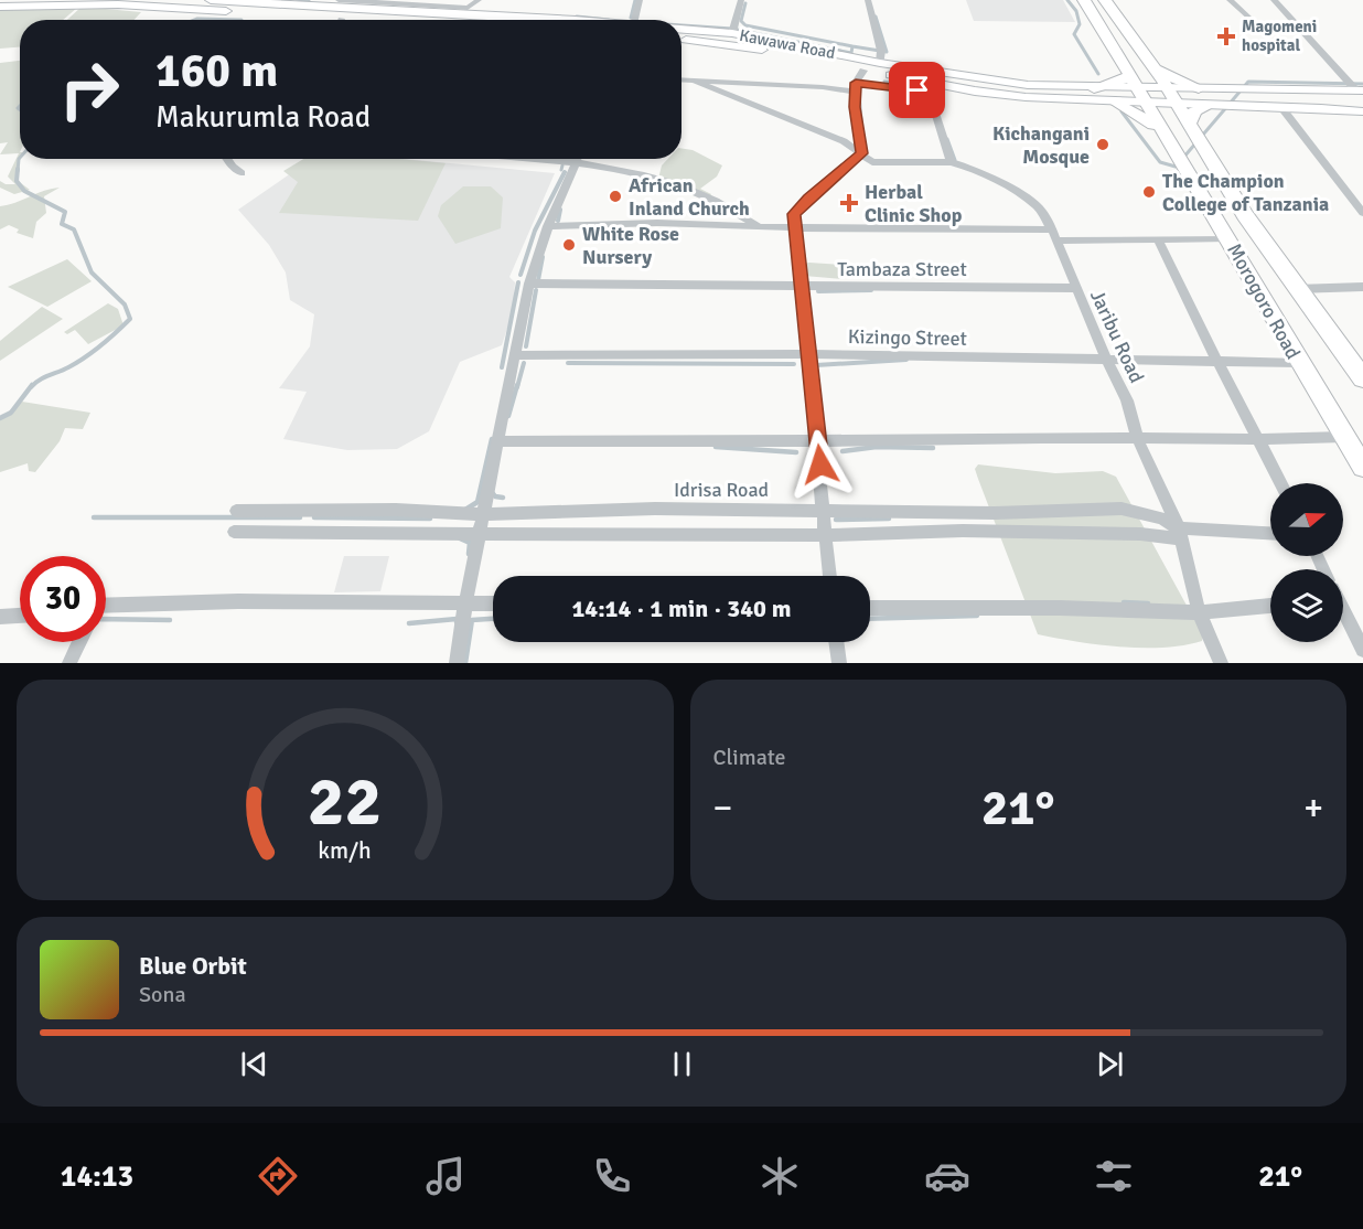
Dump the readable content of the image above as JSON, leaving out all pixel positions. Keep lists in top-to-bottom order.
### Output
{
  "streets": {
    "highway": ["Morogoro Road"],
    "main road": ["Kawawa Road"],
    "street": [
      "Tambaza Street",
      "Jaribu Road",
      "Kizingo Street",
      "Idrisa Road"
    ]
  },
  "crossings": [
    ["Kawawa Road", "Morogoro Road"],
    ["Tambaza Street", "Jaribu Road"],
    ["Morogoro Road", "Kizingo Street"],
    ["Jaribu Road", "Kizingo Street"],
    ["Jaribu Road", "Idrisa Road"]
  ],
  "places": {
    "health": ["Magomeni hospital", "Herbal Clinic Shop"],
    "other": [
      "Kichangani Mosque",
      "The Champion College of Tanzania",
      "African Inland Church",
      "White Rose Nursery"
    ]
  },
  "north": "right",
  "page": {
    "turn": ["160 m", "Makurumla Road"],
    "limit": "30",
    "trip": "14:14 · 1 min · 340 m",
    "tile": "Climate",
    "heat": ["−", "21°", "+"],
    "song": ["Blue Orbit", "Sona"],
    "tabs": ["14:13", "21°"],
    "gauge": ["22", "km/h"]
  }
}
